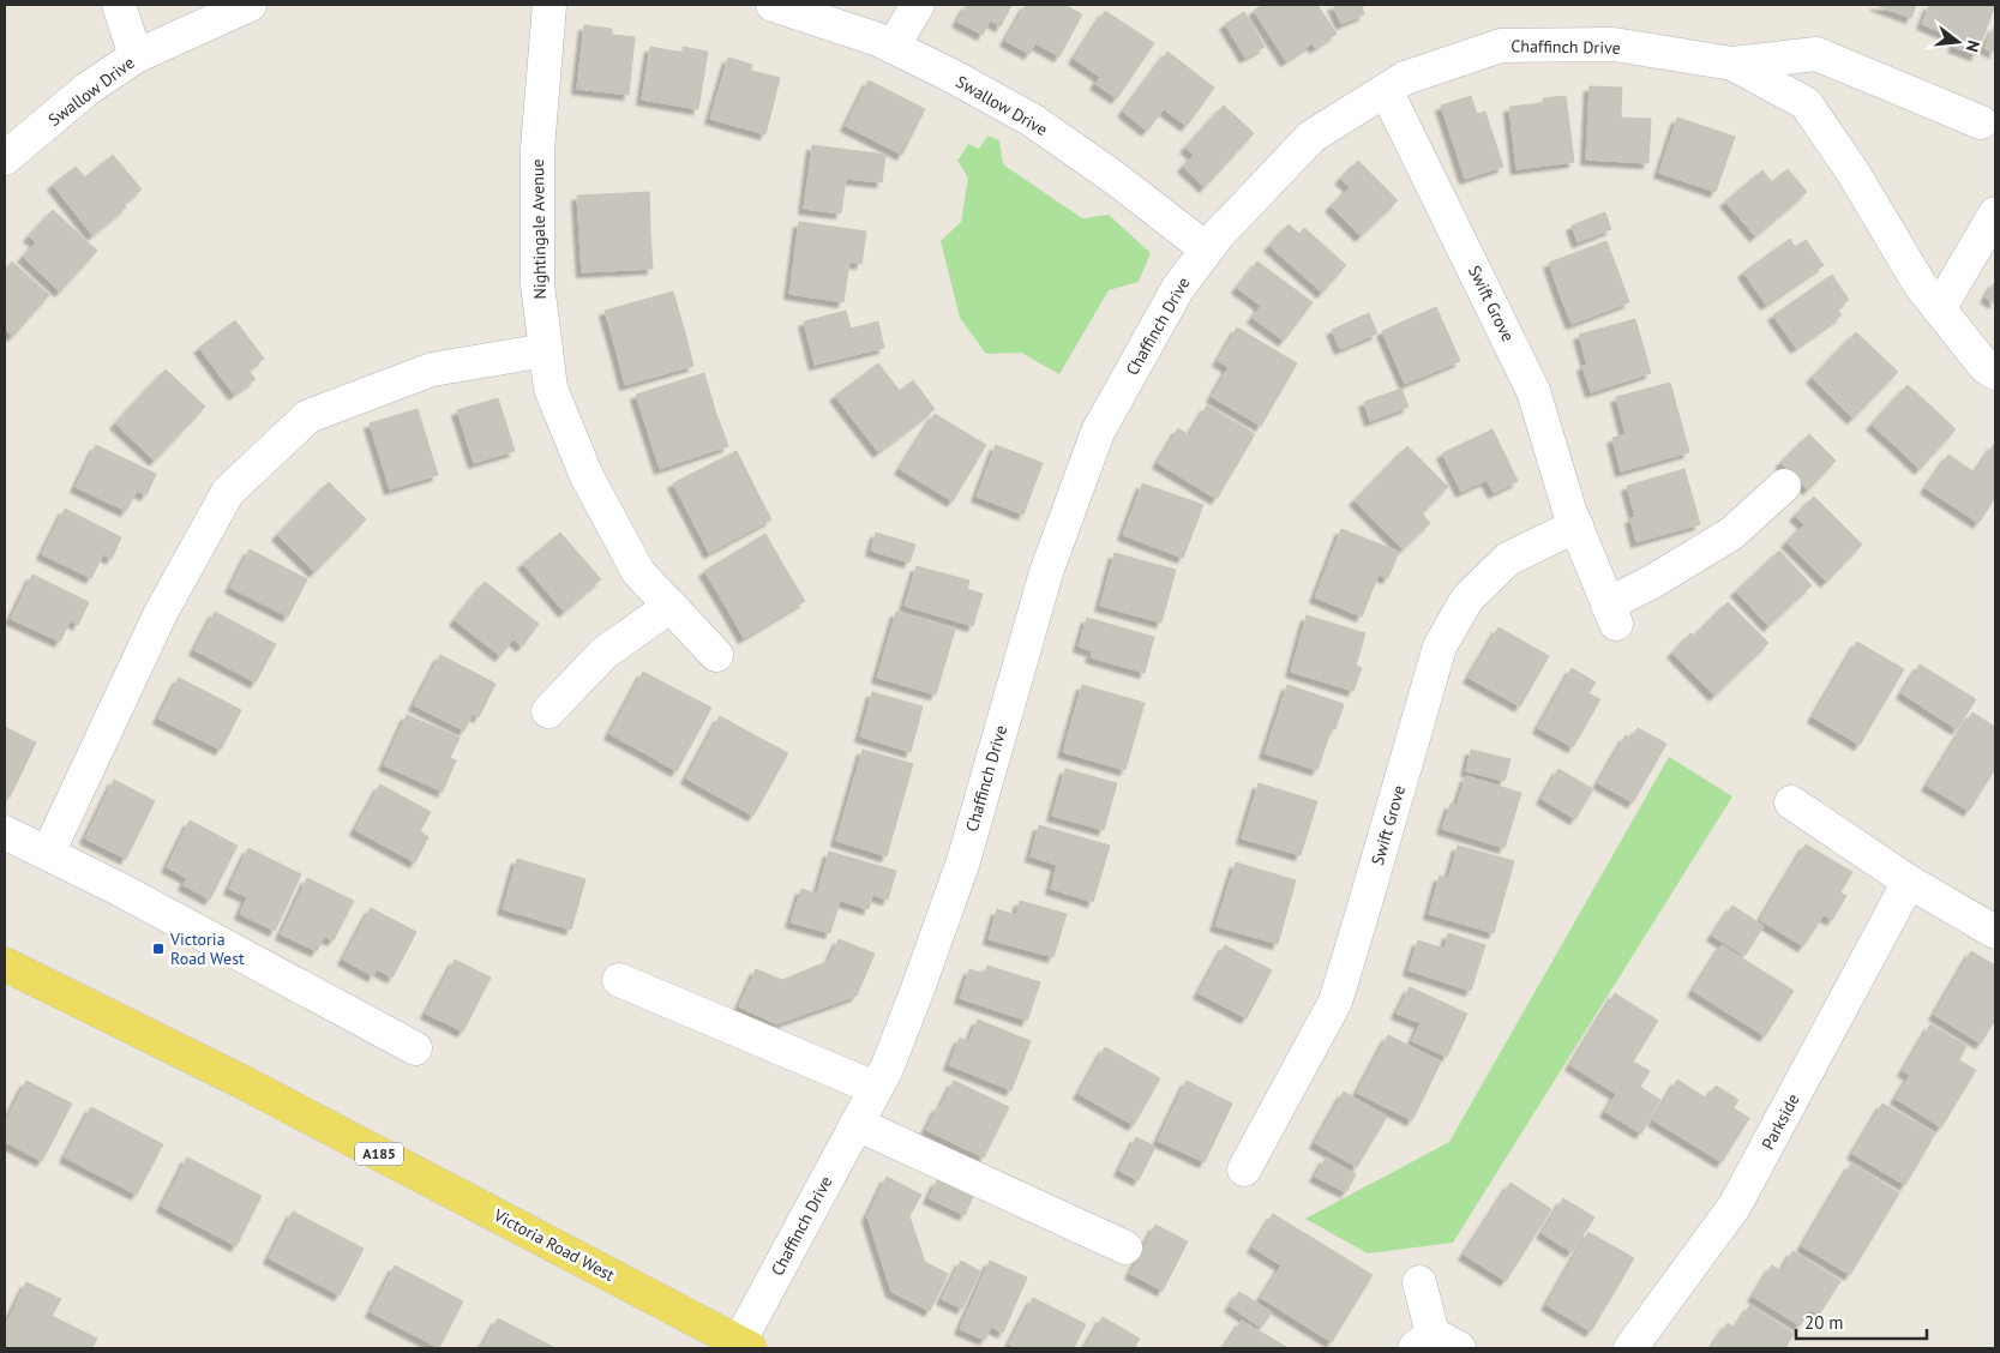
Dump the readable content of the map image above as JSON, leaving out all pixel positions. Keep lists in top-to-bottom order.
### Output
{
  "streets": {
    "main road": ["A185", "Victoria Road West"],
    "street": [
      "Chaffinch Drive",
      "Swallow Drive",
      "Nightingale Avenue",
      "Swift Grove",
      "Parkside"
    ]
  },
  "crossings": [
    ["Chaffinch Drive", "Swallow Drive"],
    ["Chaffinch Drive", "Swift Grove"],
    ["Chaffinch Drive", "Victoria Road West"]
  ],
  "places": {
    "transit": ["Victoria Road West"]
  },
  "scale_bar": "20 m",
  "north": "right"
}
